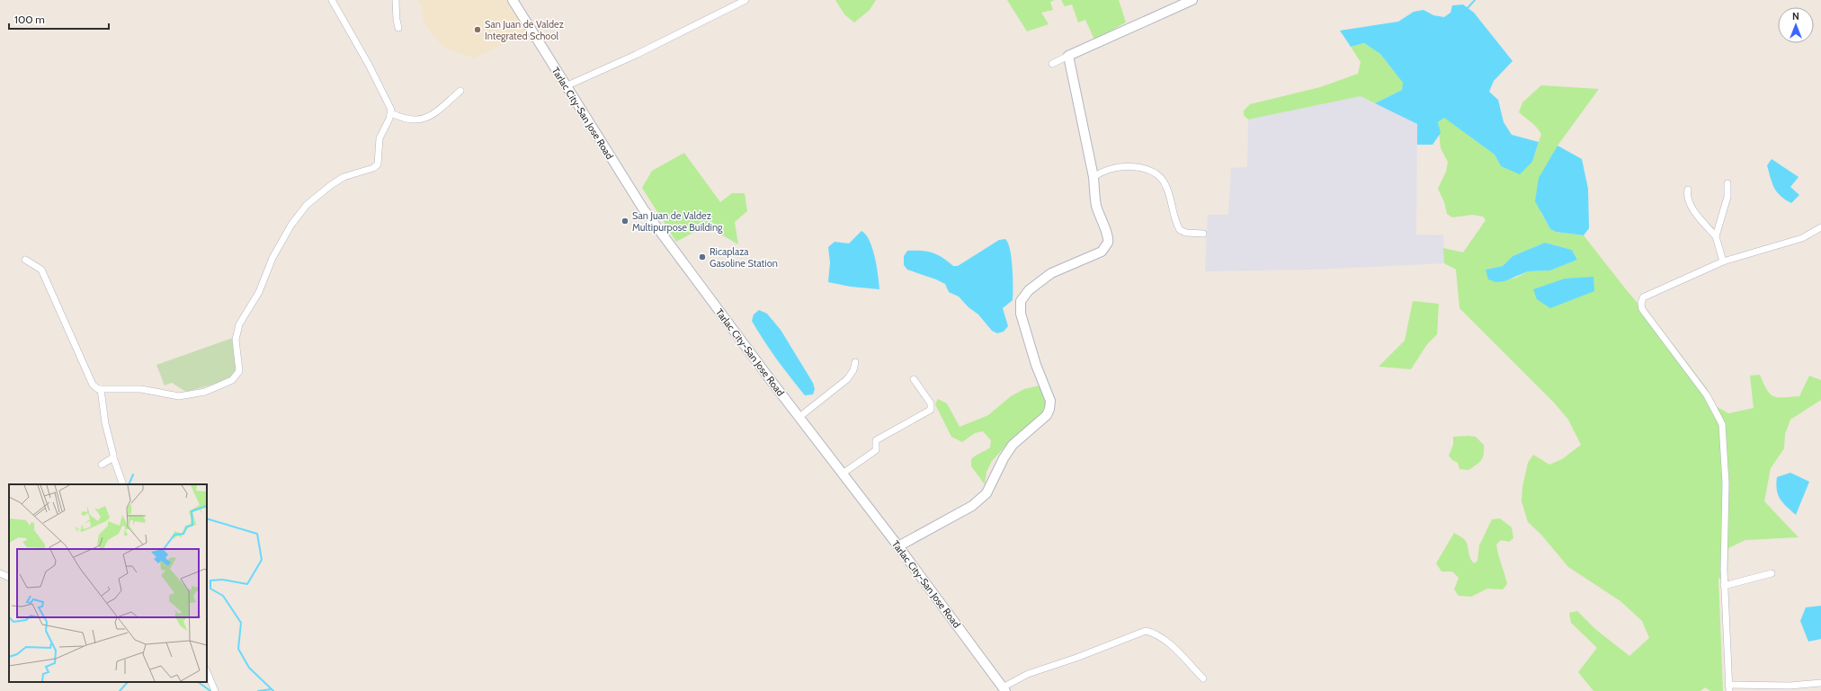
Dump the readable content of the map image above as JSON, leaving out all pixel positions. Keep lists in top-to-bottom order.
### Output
{
  "streets": {
    "main road": ["Tarlac City-San Jose Road"]
  },
  "places": ["San Juan de Valdez Integrated School", "San Juan de Valdez Multipurpose Building", "Ricaplaza Gasoline Station"],
  "scale_bar": "100 m",
  "north": "top"
}
